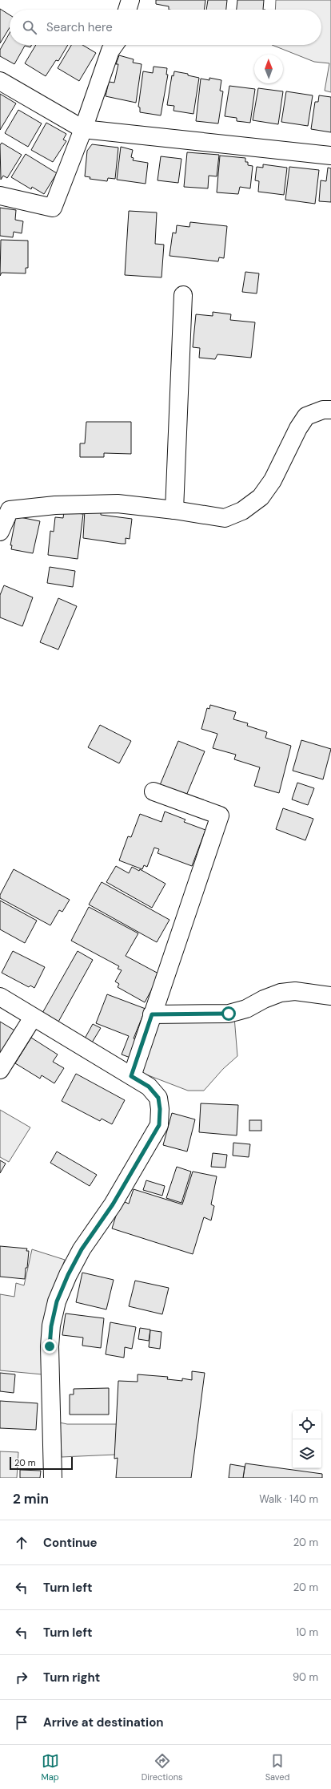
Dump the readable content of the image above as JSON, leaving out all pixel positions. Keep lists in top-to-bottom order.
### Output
{
  "scale_bar": "20 m",
  "north": "top",
  "page": {
    "search": "Search here",
    "scale": "20 m",
    "heading": ["2 min", "Walk · 140 m"],
    "list": [
      ["Continue", "20 m"],
      ["Turn left", "20 m"],
      ["Turn left", "10 m"],
      ["Turn right", "90 m"],
      "Arrive at destination"
    ],
    "nav": ["Map", "Directions", "Saved"]
  }
}
